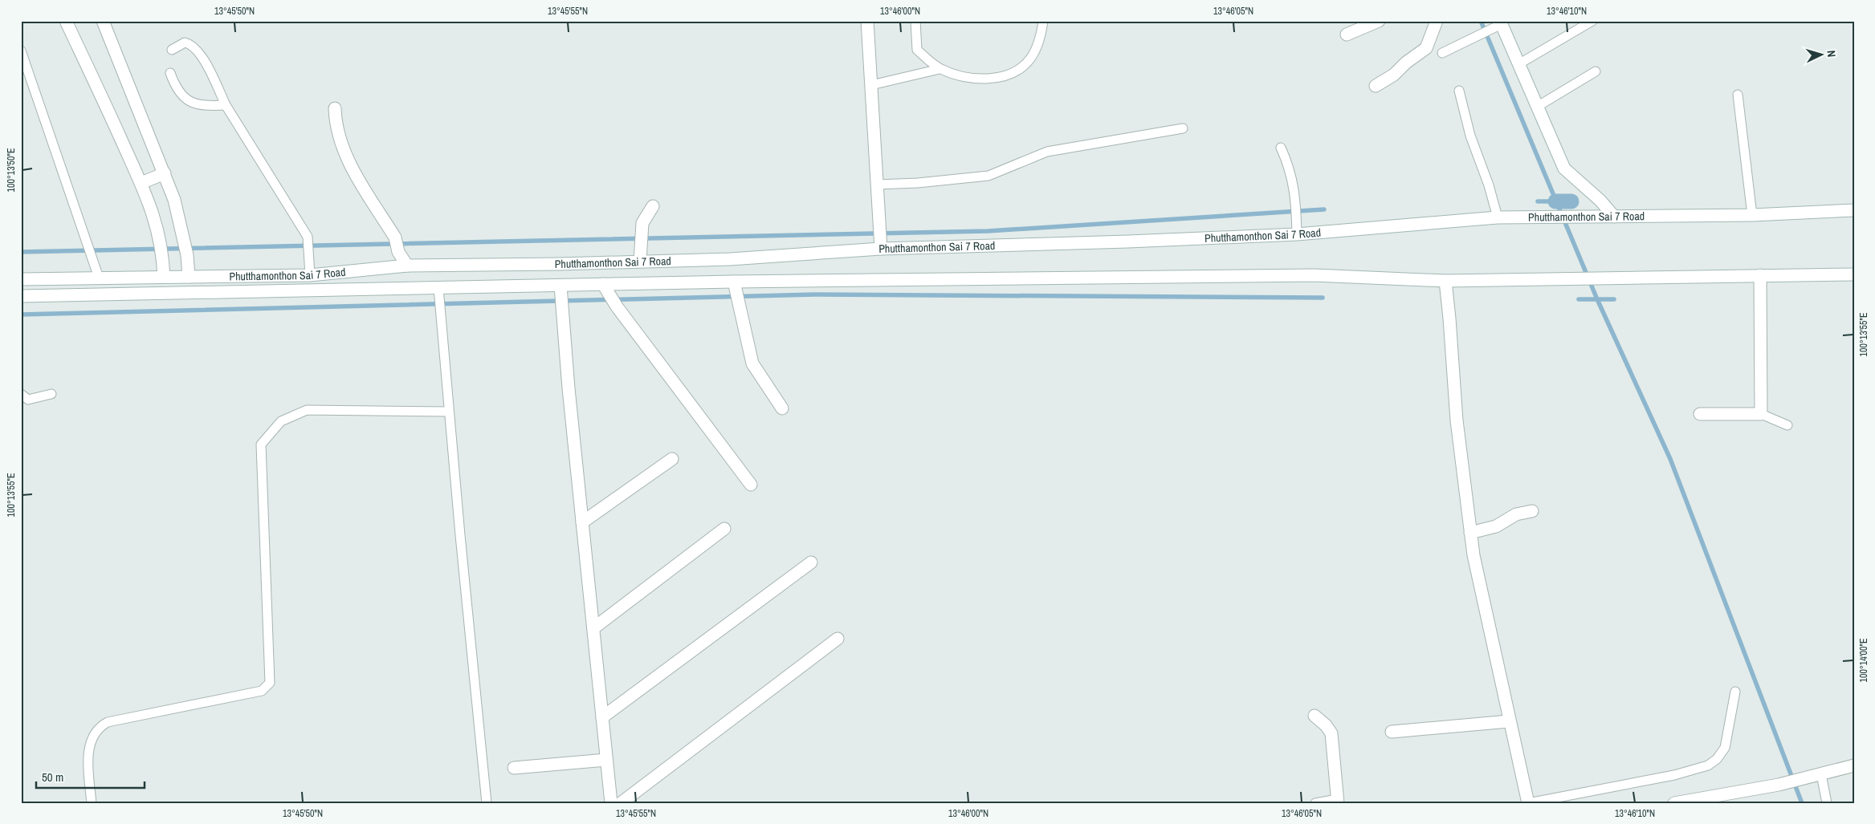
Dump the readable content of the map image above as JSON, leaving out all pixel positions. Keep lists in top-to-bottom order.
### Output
{
  "streets": {
    "street": ["Phutthamonthon Sai 7 Road"]
  },
  "scale_bar": "50 m",
  "north": "right",
  "coordinates": [
    "13°45'50\"N",
    "13°45'55\"N",
    "13°46'00\"N",
    "13°46'05\"N",
    "13°46'10\"N",
    "100°13'50\"E",
    "100°13'55\"E",
    "100°14'00\"E"
  ]
}
